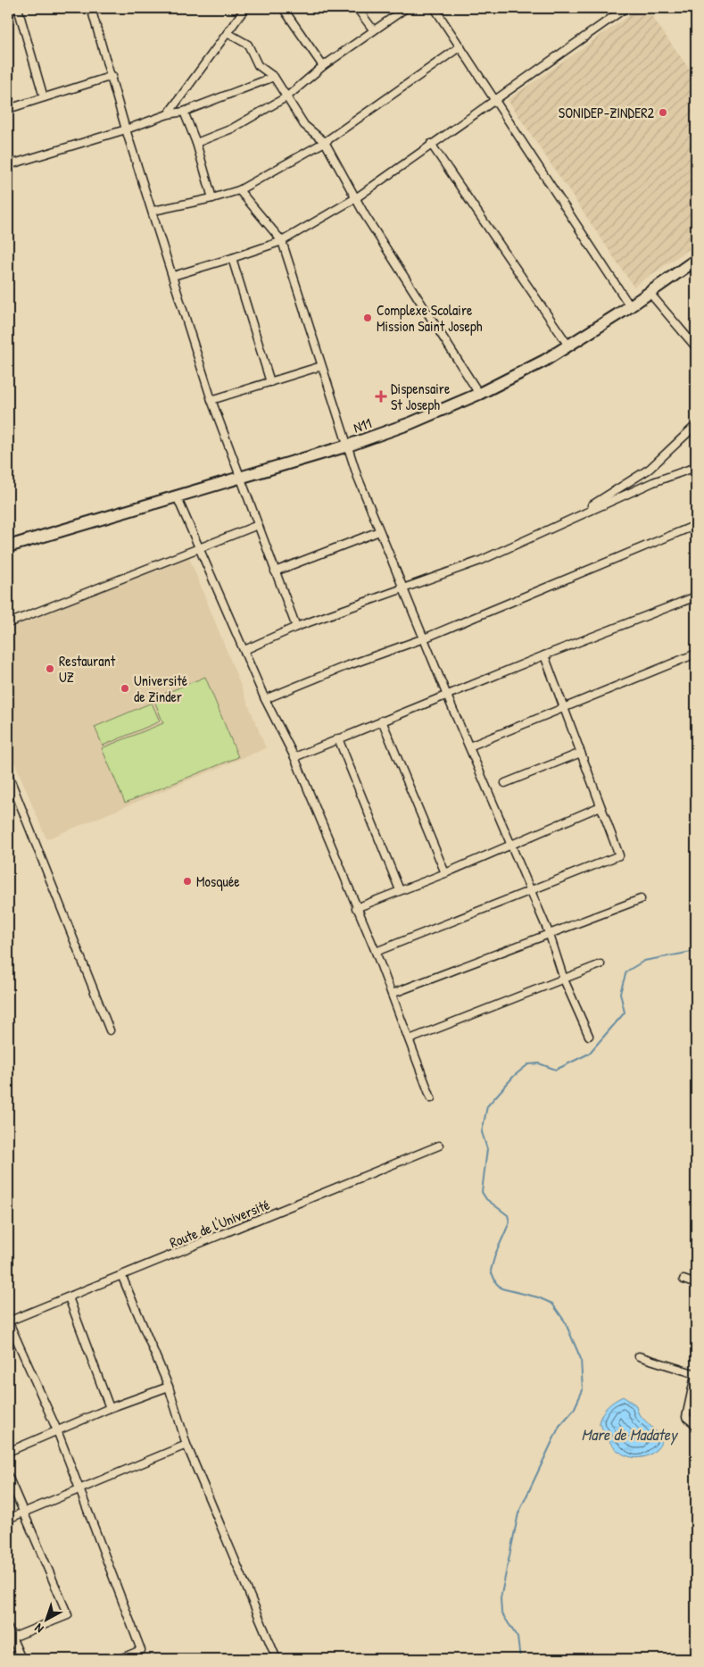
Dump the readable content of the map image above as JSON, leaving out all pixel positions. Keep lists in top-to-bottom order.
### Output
{
  "streets": {
    "main road": ["N11"],
    "street": ["Route de l'Université"]
  },
  "water": ["Mare de Madatey"],
  "places": {
    "other": [
      "SONIDEP-ZINDER2",
      "Complexe Scolaire Mission Saint Joseph",
      "Restaurant UZ",
      "Université de Zinder",
      "Mosquée"
    ],
    "health": ["Dispensaire St Joseph"]
  },
  "north": "bottom left"
}
